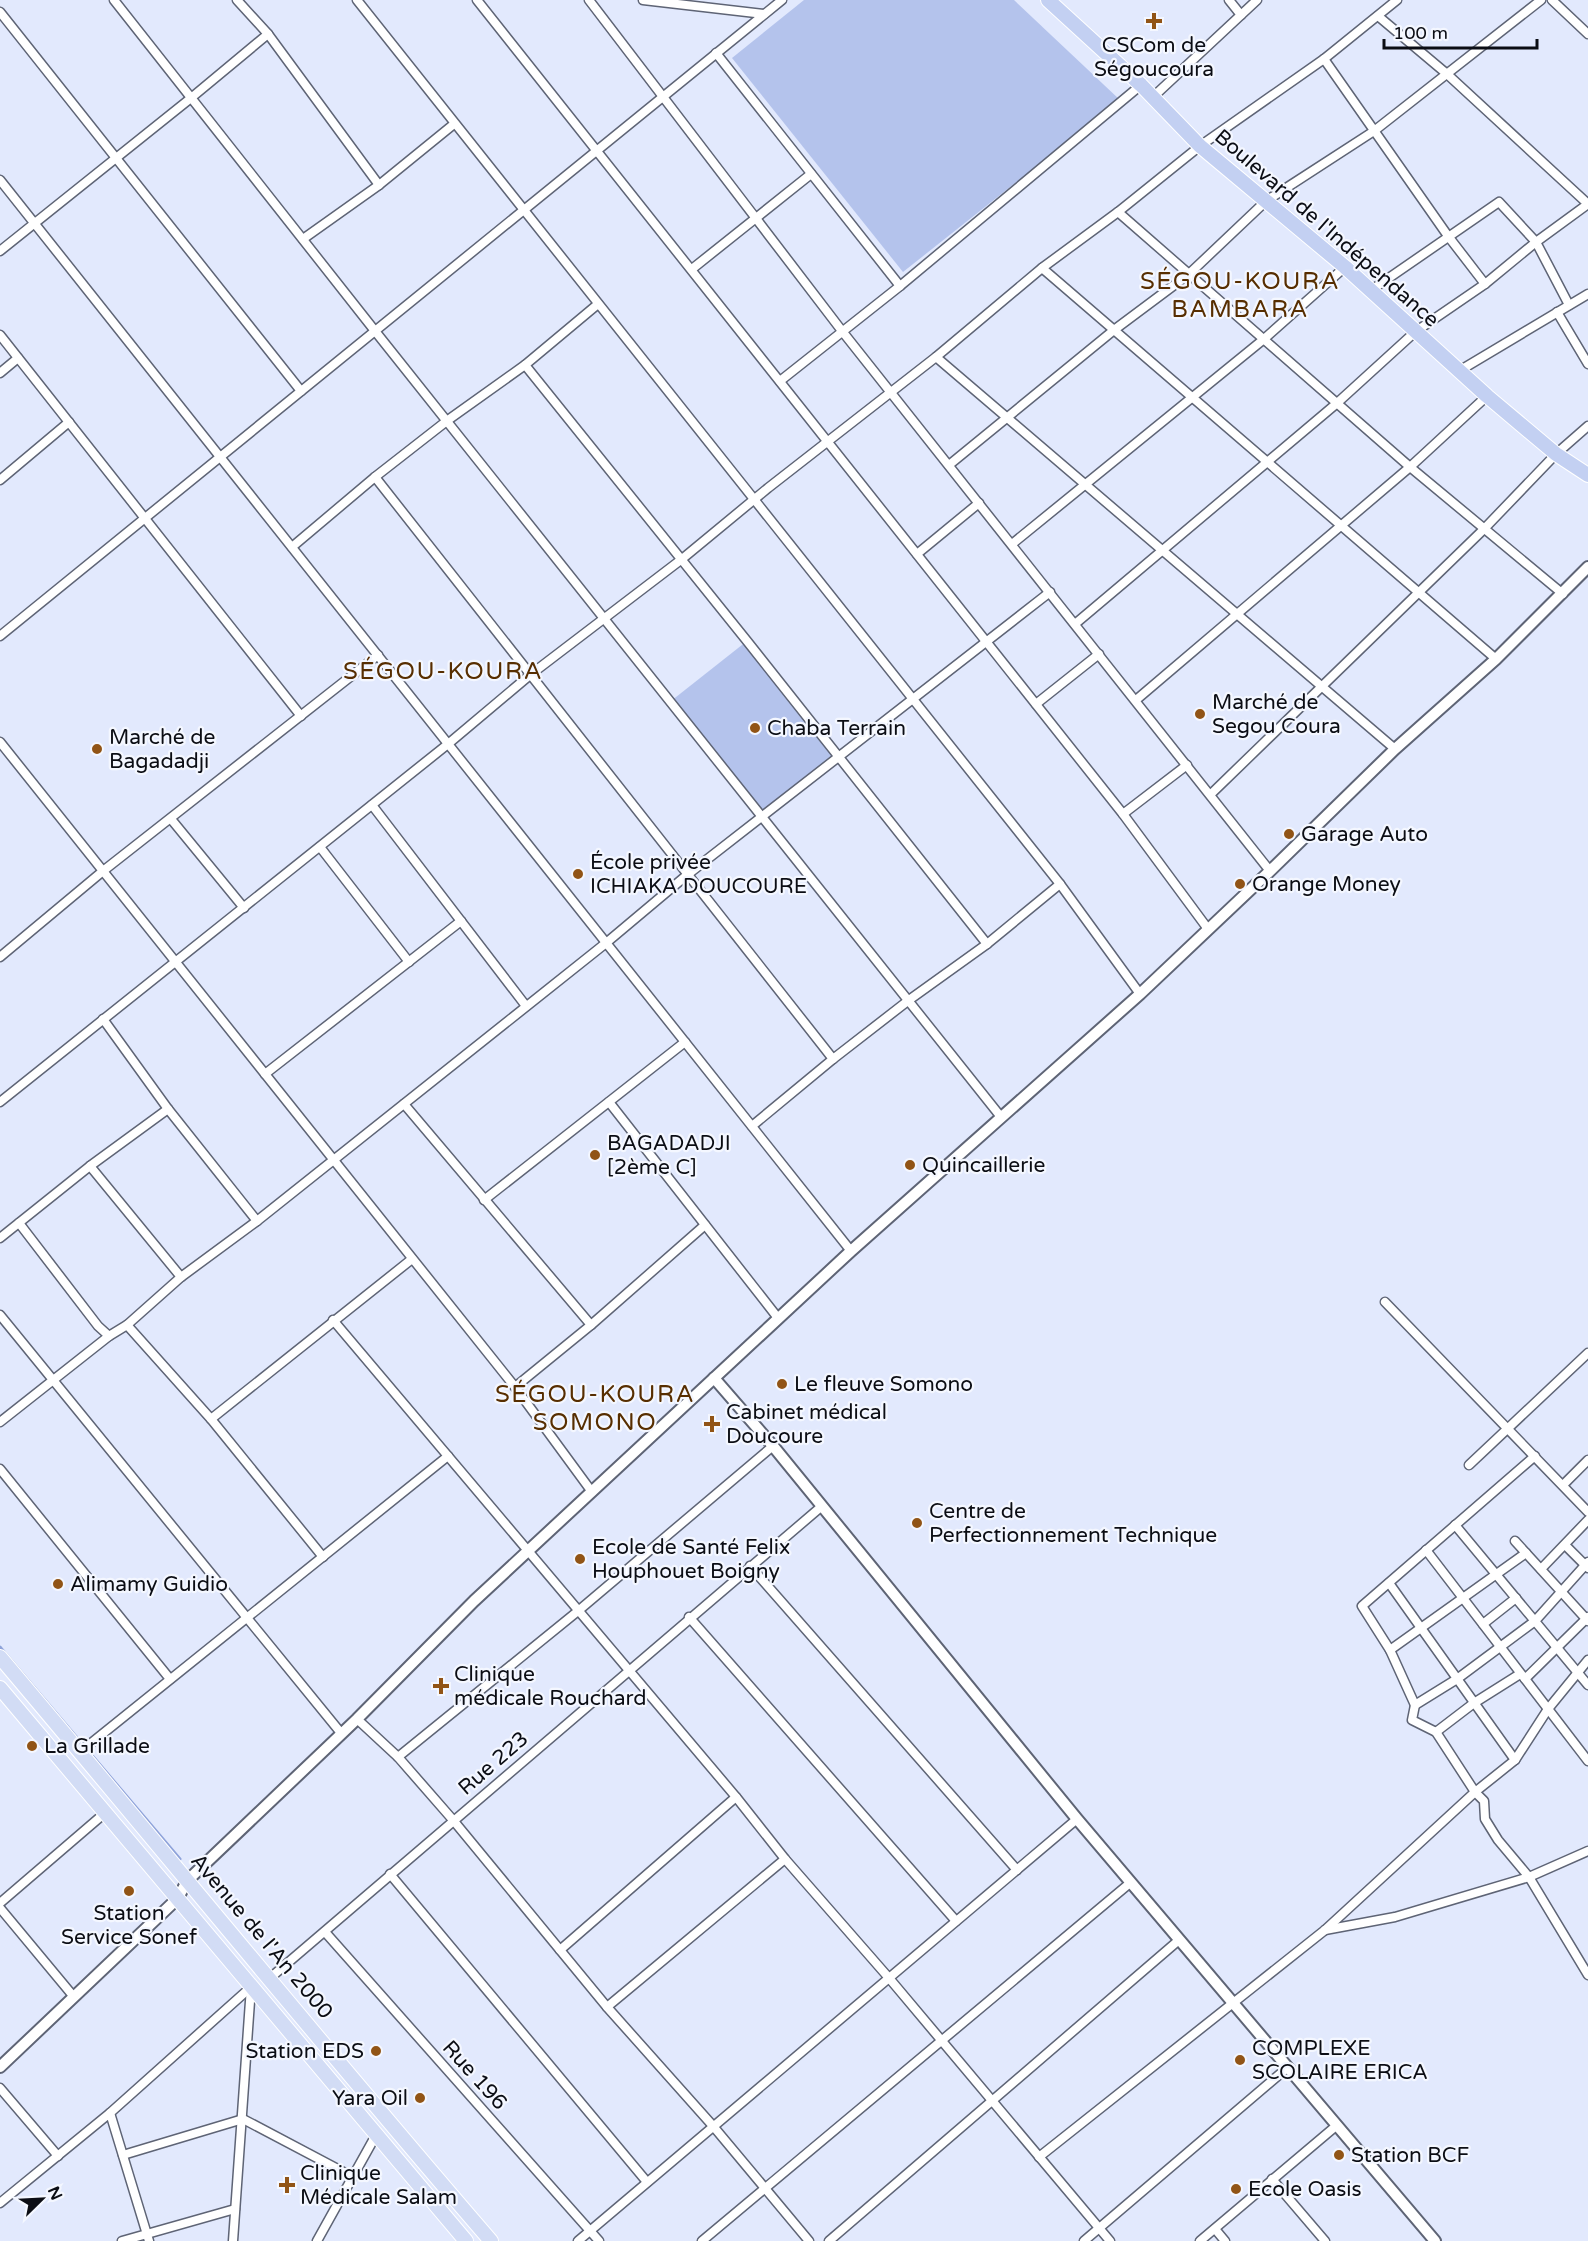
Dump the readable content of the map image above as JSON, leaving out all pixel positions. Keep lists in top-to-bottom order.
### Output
{
  "streets": {
    "highway": ["Boulevard de l'Indépendance"],
    "main road": ["Avenue de l'An 2000"],
    "street": ["Rue 223", "Rue 196"]
  },
  "crossings": [
    ["Rue 223", "Avenue de l'An 2000"],
    ["Rue 223", "Rue 196"]
  ],
  "districts": ["SÉGOU-KOURA BAMBARA", "SÉGOU-KOURA", "SÉGOU-KOURA SOMONO"],
  "places": {
    "health": [
      "CSCom de Ségoucoura",
      "Cabinet médical Doucoure",
      "Clinique médicale Rouchard",
      "Clinique Médicale Salam"
    ],
    "other": [
      "Marché de Segou Coura",
      "Chaba Terrain",
      "Marché de Bagadadji",
      "Garage Auto",
      "École privée ICHIAKA DOUCOURE",
      "Orange Money",
      "BAGADADJI [2ème C]",
      "Quincaillerie",
      "Le fleuve Somono",
      "Centre de Perfectionnement Technique",
      "Ecole de Santé Felix Houphouet Boigny",
      "Alimamy Guidio",
      "La Grillade",
      "Station Service Sonef",
      "Station EDS",
      "COMPLEXE SCOLAIRE ERICA",
      "Yara Oil",
      "Station BCF",
      "Ecole Oasis"
    ]
  },
  "scale_bar": "100 m",
  "north": "top right"
}
